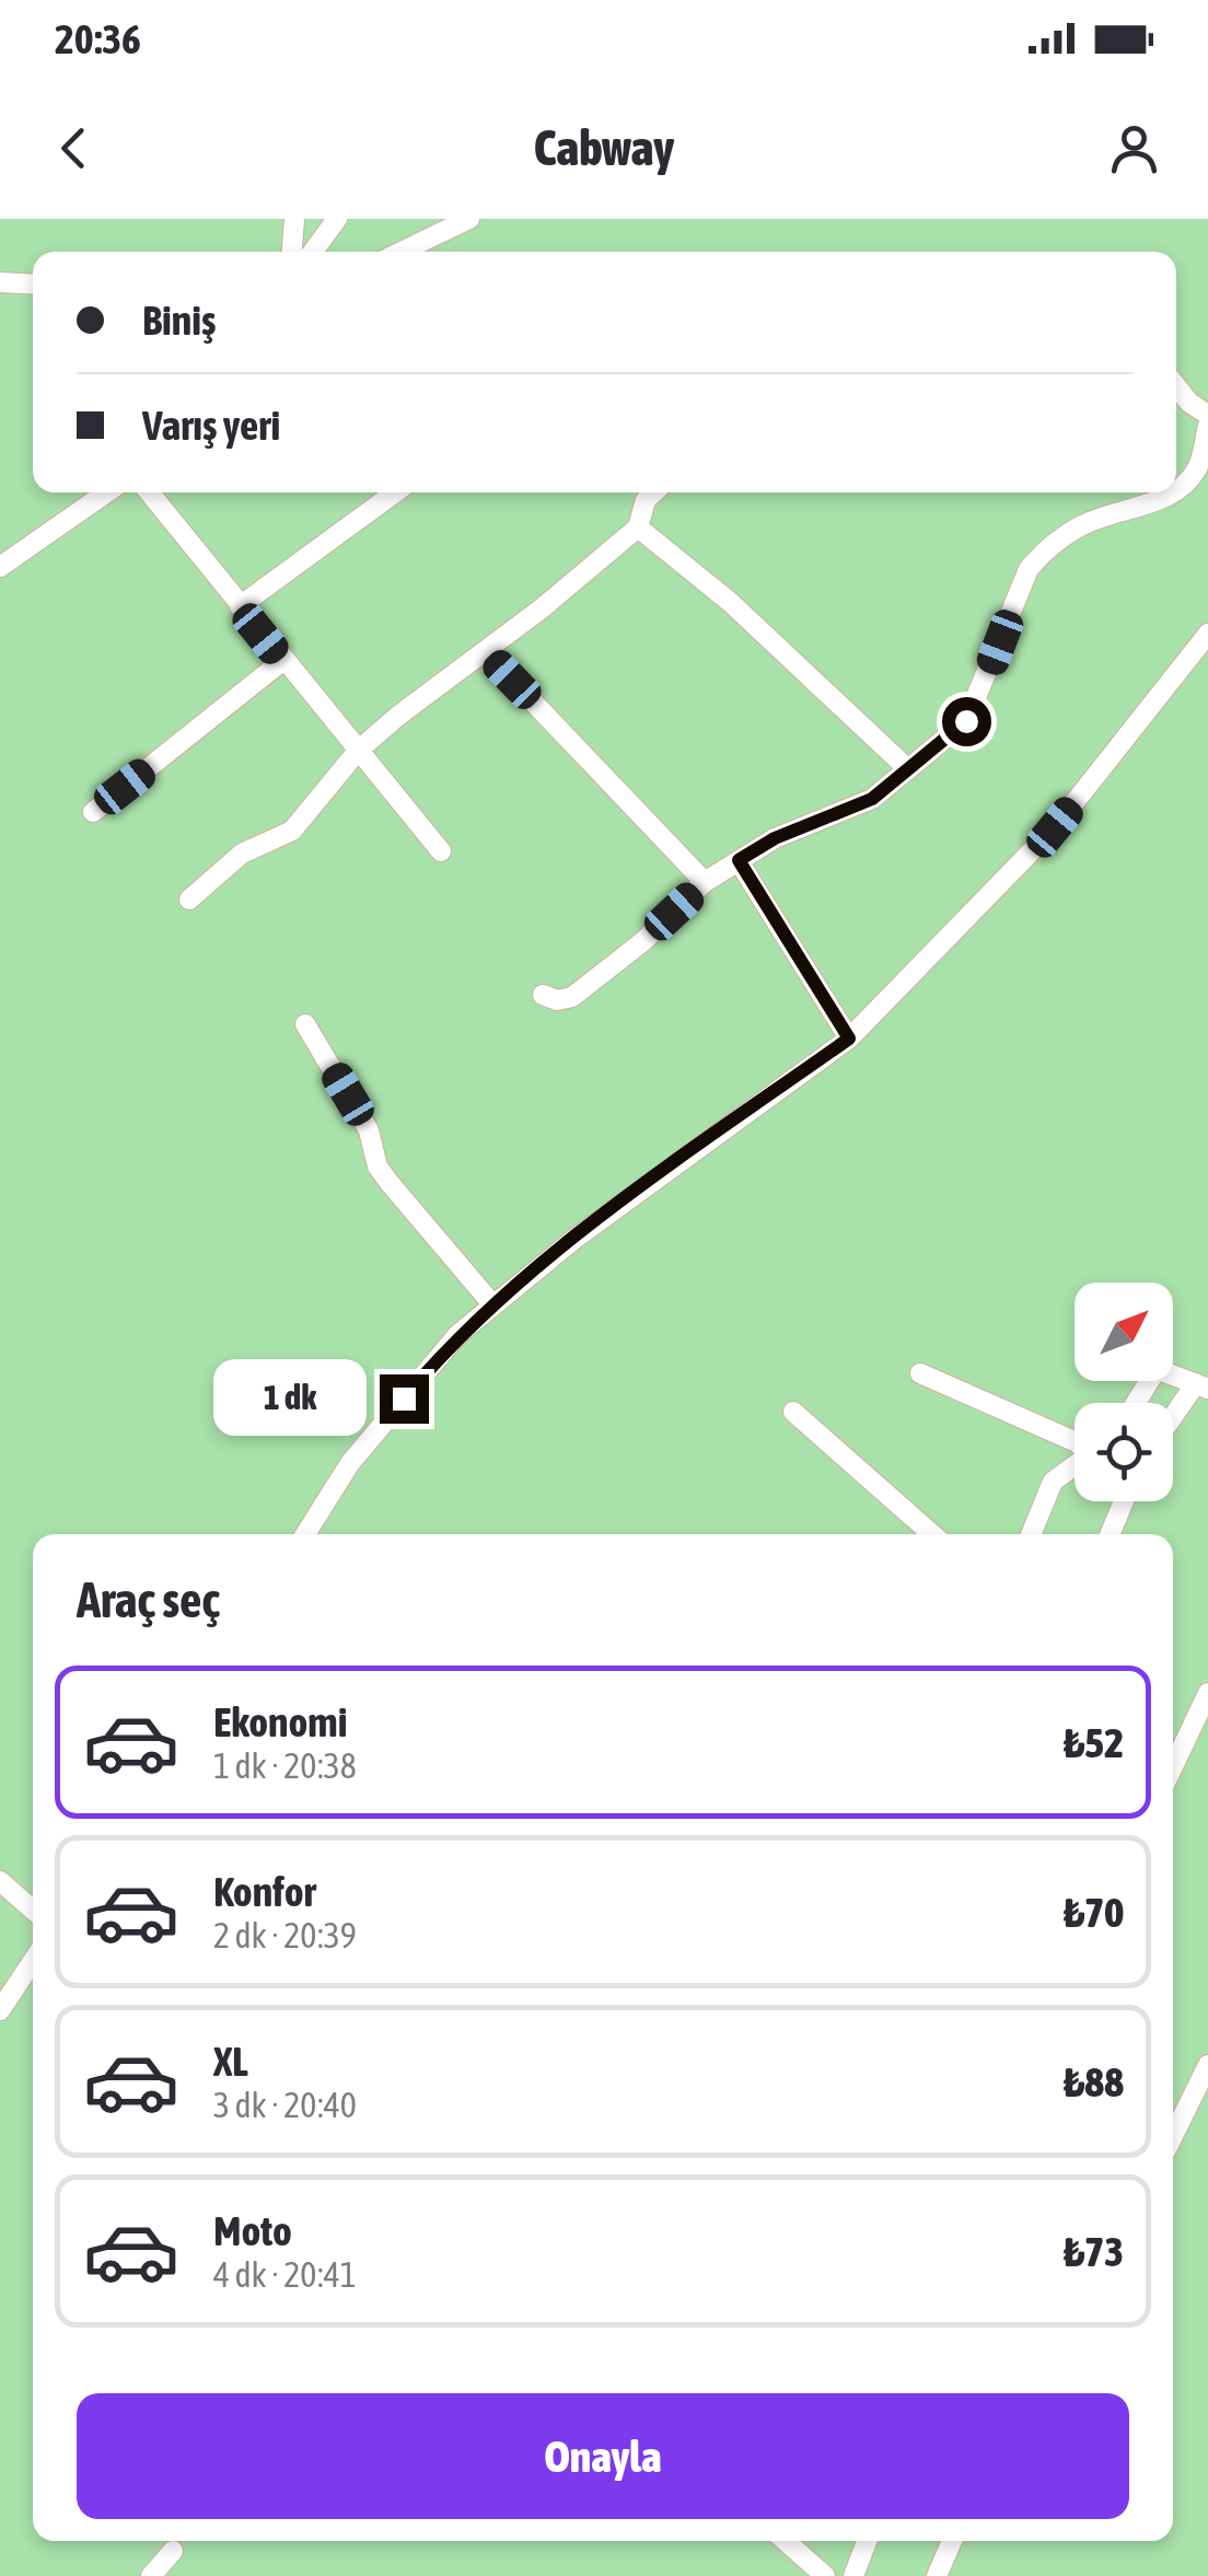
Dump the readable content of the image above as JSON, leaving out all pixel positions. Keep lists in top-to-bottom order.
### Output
{
  "north": "top right",
  "page": {
    "status": "20:36",
    "header": "Cabway",
    "banner": ["Biniş", "Varış yeri"],
    "bubble": "1 dk",
    "heading": "Araç seç",
    "list": [
      {
        "name": "Ekonomi",
        "note": "1 dk · 20:38",
        "value": "₺52"
      },
      {
        "name": "Konfor",
        "note": "2 dk · 20:39",
        "value": "₺70"
      },
      {
        "name": "XL",
        "note": "3 dk · 20:40",
        "value": "₺88"
      },
      {
        "name": "Moto",
        "note": "4 dk · 20:41",
        "value": "₺73"
      }
    ],
    "buttons": "Onayla"
  }
}
